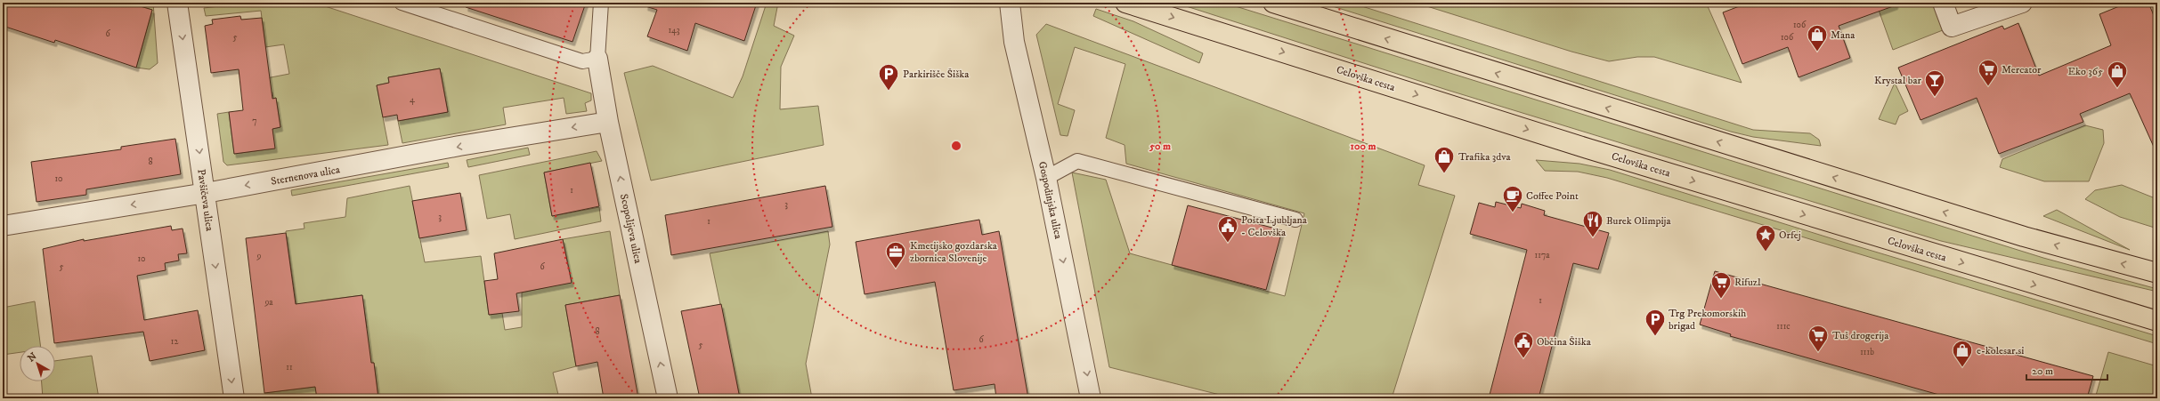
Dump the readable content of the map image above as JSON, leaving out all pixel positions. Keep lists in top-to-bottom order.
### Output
{
  "streets": {
    "main road": ["Celovška cesta"],
    "street": [
      "Sternenova ulica",
      "Pavšičeva ulica",
      "Gospodinjska ulica",
      "Scopolijeva ulica"
    ]
  },
  "crossings": [
    ["Sternenova ulica", "Pavšičeva ulica"],
    ["Sternenova ulica", "Scopolijeva ulica"]
  ],
  "one_way": [
    "Sternenova ulica",
    "Pavšičeva ulica",
    "Gospodinjska ulica",
    "Scopolijeva ulica"
  ],
  "places": {
    "shop": [
      "Mana",
      "Eko 365",
      "Trafika 3dva",
      "e-kolesar.si"
    ],
    "supermarket": ["Mercator", "Rifuzl", "Tuš drogerija"],
    "parking": ["Parkirišče Šiška", "Trg Prekomorskih brigad"],
    "bar": ["Krystal bar"],
    "cafe": ["Coffee Point"],
    "restaurant": ["Burek Olimpija"],
    "public building": ["Pošta Ljubljana - Celovška", "Občina Šiška"],
    "place": ["Orfej"],
    "office": ["Kmetijsko gozdarska zbornica Slovenije"]
  },
  "house_numbers": [
    "106",
    "143",
    "6",
    "5",
    "106",
    "4",
    "7",
    "8",
    "10",
    "1",
    "3",
    "3",
    "1",
    "117a",
    "9",
    "10",
    "5",
    "6",
    "1",
    "9a",
    "111c",
    "8",
    "6",
    "12",
    "5",
    "111b",
    "11"
  ],
  "scale_bar": "20 m",
  "north": "top left",
  "rings": ["50 m", "100 m"]
}
